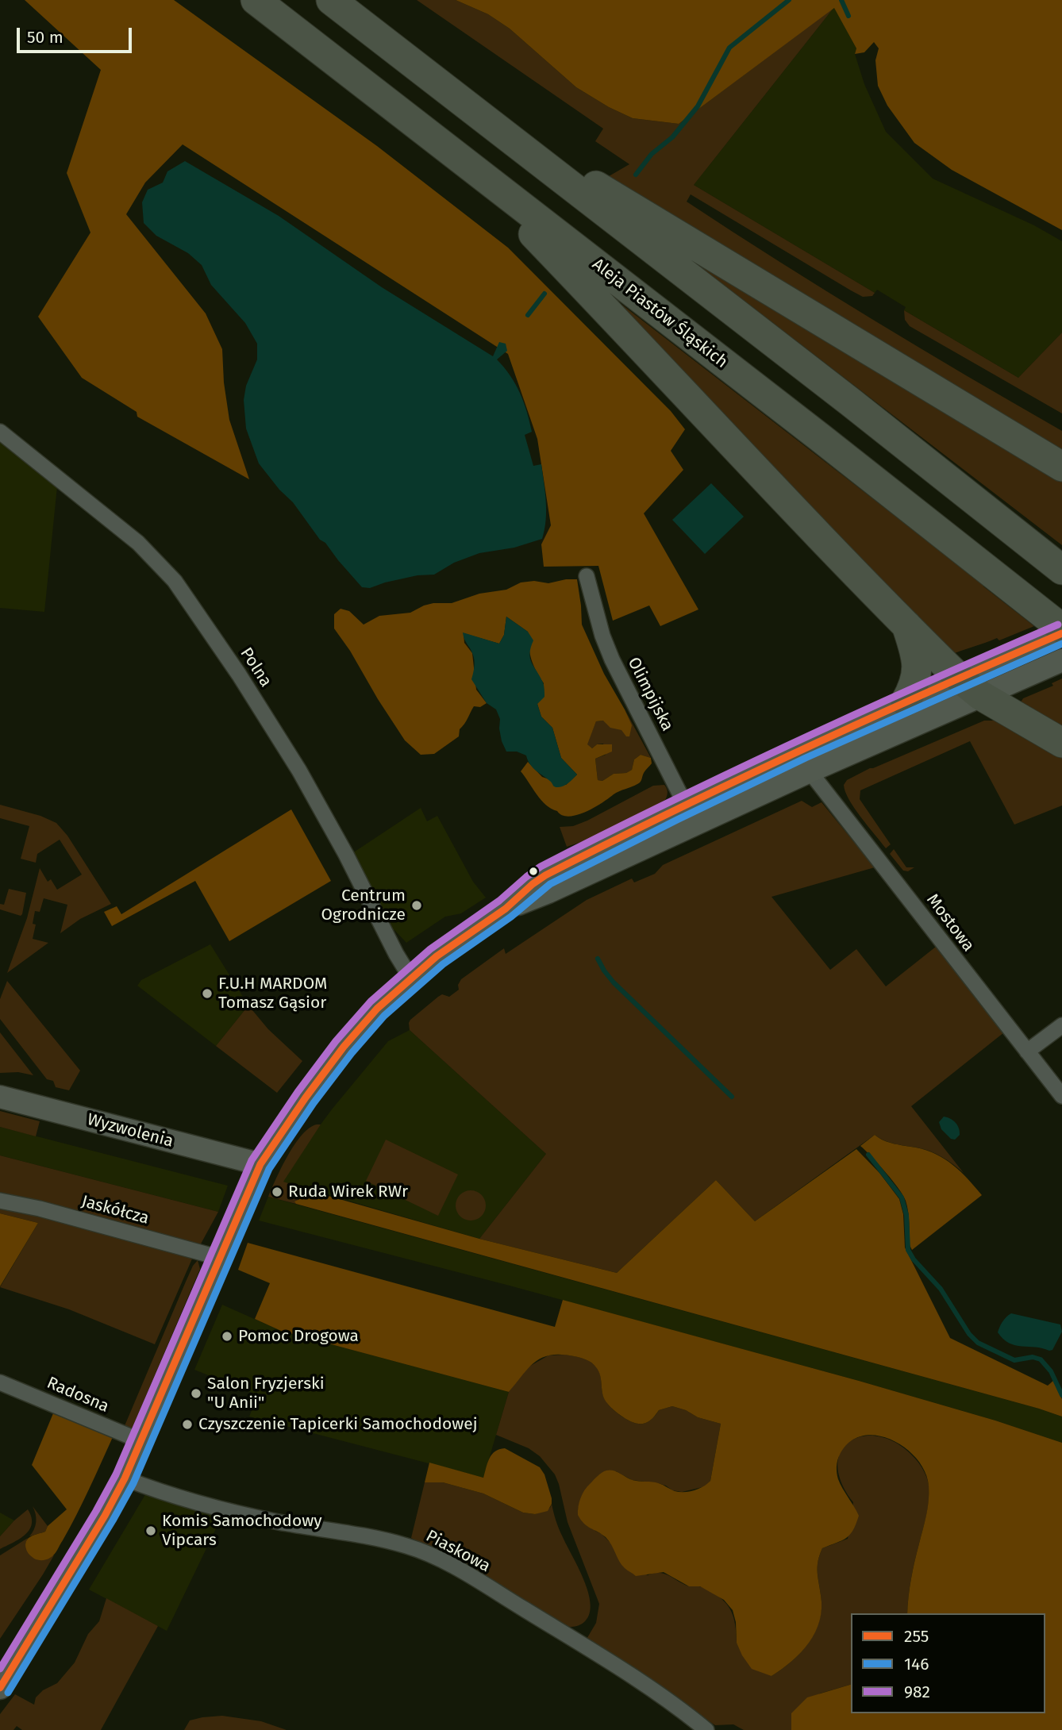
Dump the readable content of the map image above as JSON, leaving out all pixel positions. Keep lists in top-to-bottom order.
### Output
{
  "streets": {
    "highway": ["Aleja Piastów Śląskich"],
    "main road": ["Wyzwolenia"],
    "street": [
      "Polna",
      "Olimpijska",
      "Mostowa",
      "Jaskółcza",
      "Radosna",
      "Piaskowa"
    ]
  },
  "places": [
    "Centrum Ogrodnicze",
    "F.U.H MARDOM Tomasz Gąsior",
    "Ruda Wirek RWr",
    "Pomoc Drogowa",
    "Salon Fryzjerski \"U Anii\"",
    "Czyszczenie Tapicerki Samochodowej",
    "Komis Samochodowy Vipcars"
  ],
  "lines": ["transit line 982", "transit line 255", "transit line 146"],
  "legend": ["255", "146", "982"],
  "scale_bar": "50 m"
}
